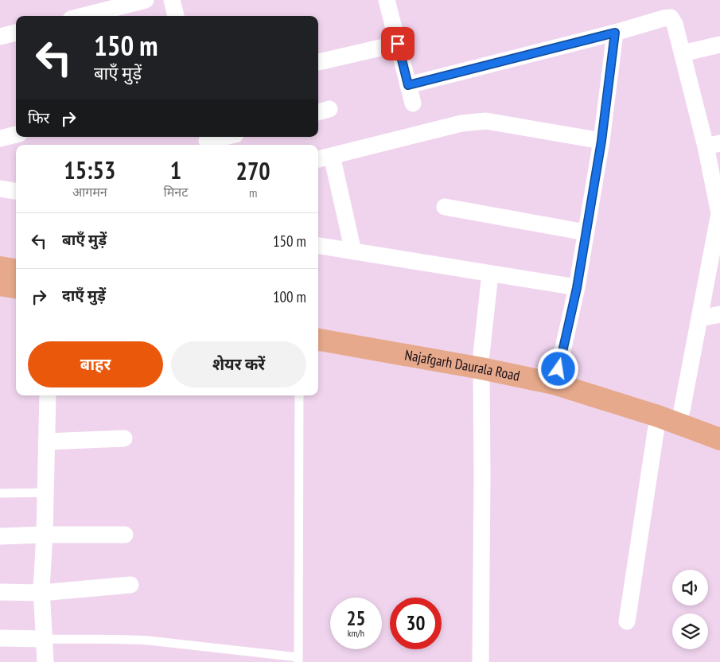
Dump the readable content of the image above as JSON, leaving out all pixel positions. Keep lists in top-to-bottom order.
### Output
{
  "streets": {
    "main road": ["Najafgarh Daurala Road"]
  },
  "page": {
    "turn": ["150 m", "बाएँ मुड़ें"],
    "then": "फिर",
    "eta": [
      "15:53",
      "आगमन",
      "1",
      "मिनट",
      "270",
      "m"
    ],
    "list": [
      {
        "name": "बाएँ मुड़ें",
        "value": "150 m"
      },
      {
        "name": "दाएँ मुड़ें",
        "value": "100 m"
      }
    ],
    "buttons": ["बाहर", "शेयर करें"],
    "speed": "25 km/h",
    "limit": "30"
  }
}
